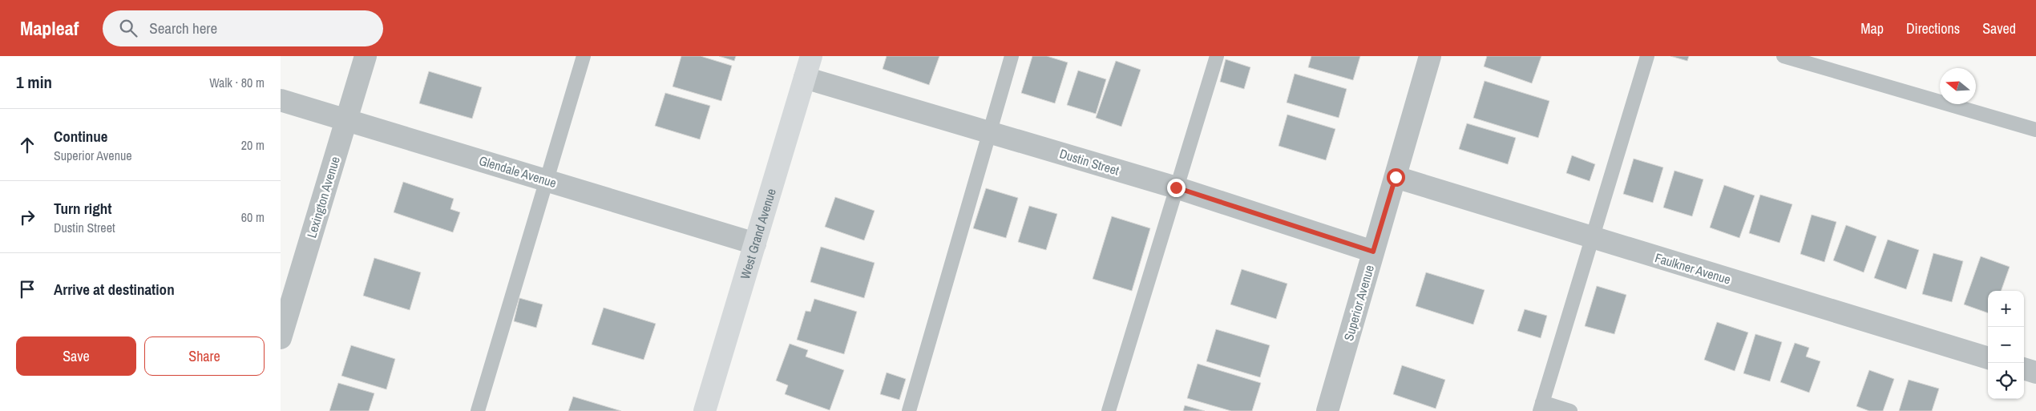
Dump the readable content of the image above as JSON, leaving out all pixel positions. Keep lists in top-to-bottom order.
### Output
{
  "streets": {
    "street": [
      "Dustin Street",
      "Glendale Avenue",
      "Lexington Avenue",
      "West Grand Avenue",
      "Faulkner Avenue",
      "Superior Avenue"
    ]
  },
  "crossings": [
    ["Dustin Street", "West Grand Avenue"],
    ["Dustin Street", "Superior Avenue"],
    ["Glendale Avenue", "Lexington Avenue"],
    ["Glendale Avenue", "West Grand Avenue"],
    ["Faulkner Avenue", "Superior Avenue"]
  ],
  "north": "left",
  "page": {
    "header": "Mapleaf",
    "search": "Search here",
    "nav": ["Map", "Directions", "Saved"],
    "heading": ["1 min", "Walk · 80 m"],
    "list": [
      ["Continue", "Superior Avenue", "20 m"],
      ["Turn right", "Dustin Street", "60 m"],
      "Arrive at destination"
    ],
    "map_buttons": ["+", "−"],
    "buttons": ["Save", "Share"]
  }
}
